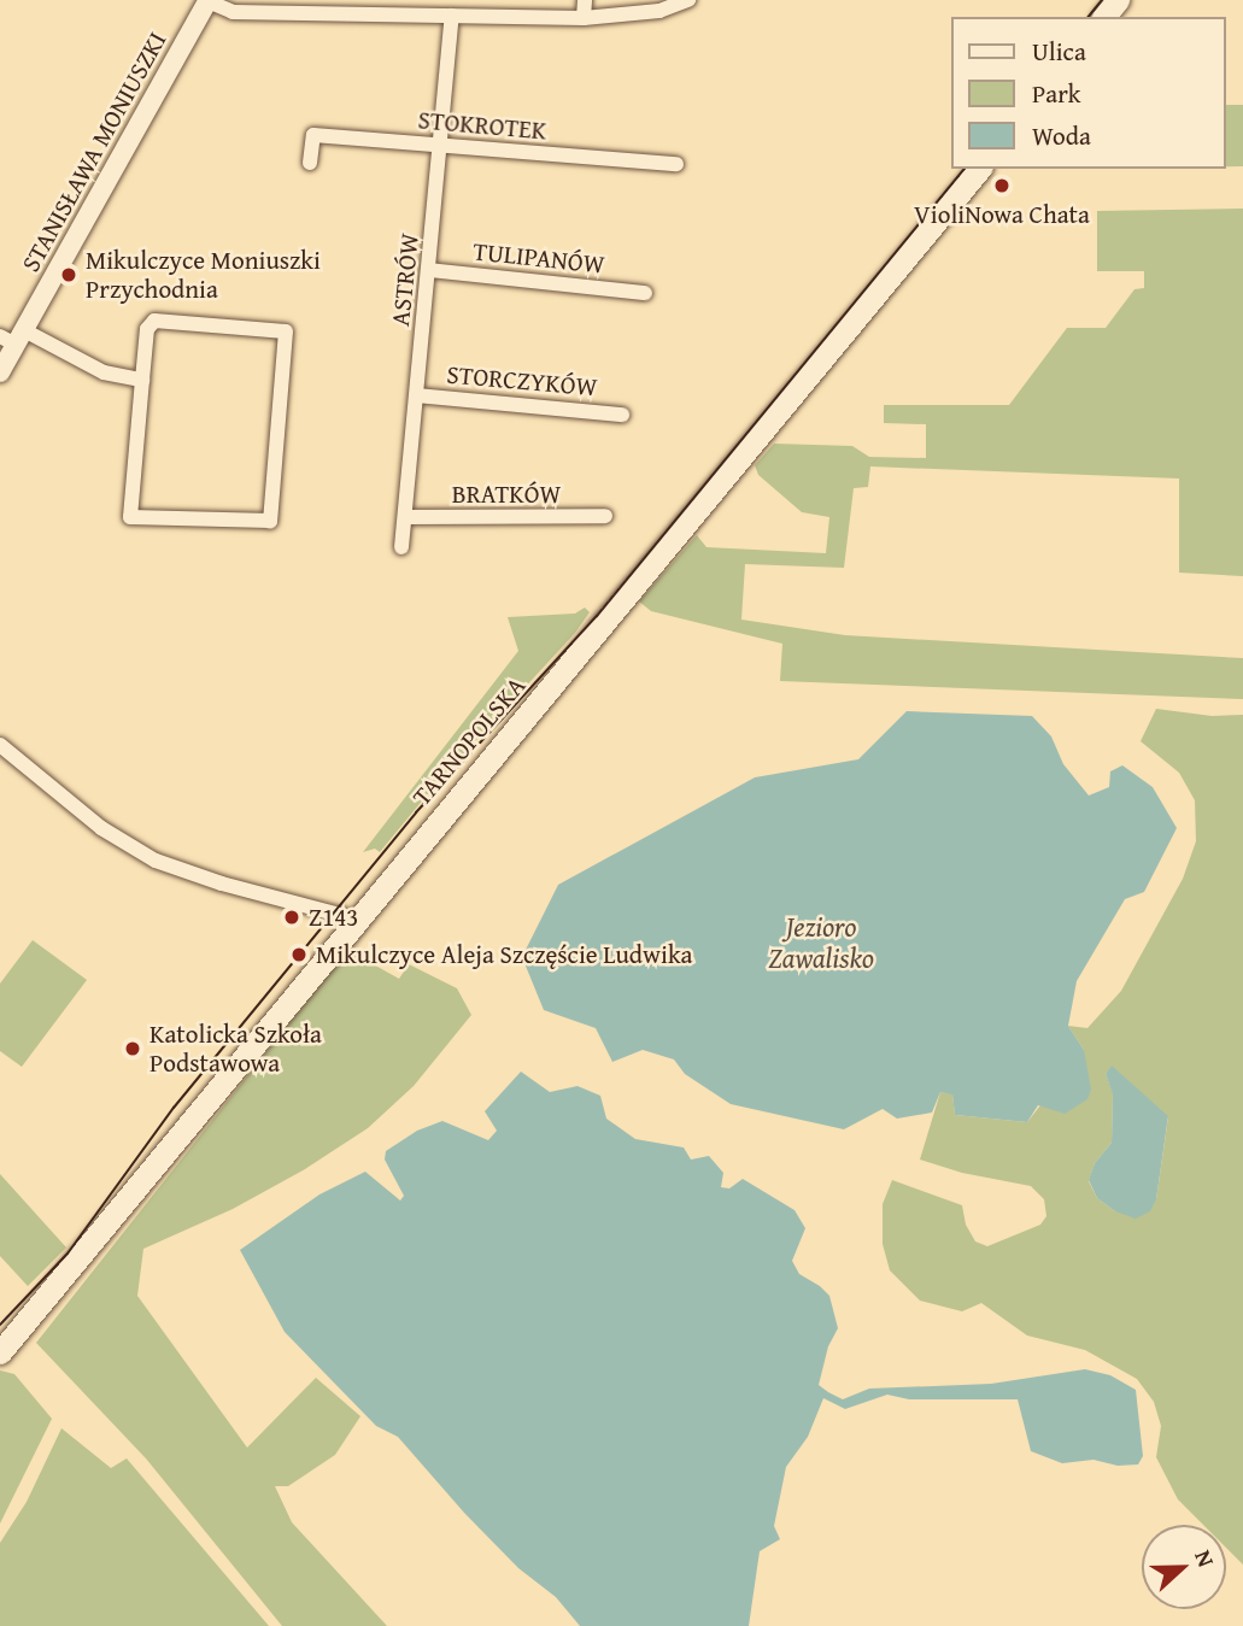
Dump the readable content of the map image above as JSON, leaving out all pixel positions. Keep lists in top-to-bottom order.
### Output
{
  "streets": {
    "main road": ["TARNOPOLSKA"],
    "street": [
      "STOKROTEK",
      "STANISŁAWA MONIUSZKI",
      "TULIPANÓW",
      "ASTRÓW",
      "STORCZYKÓW",
      "BRATKÓW"
    ]
  },
  "crossings": [
    ["STOKROTEK", "ASTRÓW"],
    ["TULIPANÓW", "ASTRÓW"],
    ["ASTRÓW", "STORCZYKÓW"],
    ["ASTRÓW", "BRATKÓW"]
  ],
  "water": ["Jezioro Zawalisko"],
  "places": [
    "VioliNowa Chata",
    "Mikulczyce Moniuszki Przychodnia",
    "Z143",
    "Mikulczyce Aleja Szczęście Ludwika",
    "Katolicka Szkoła Podstawowa"
  ],
  "legend": ["Ulica", "Park", "Woda"],
  "north": "right"
}
